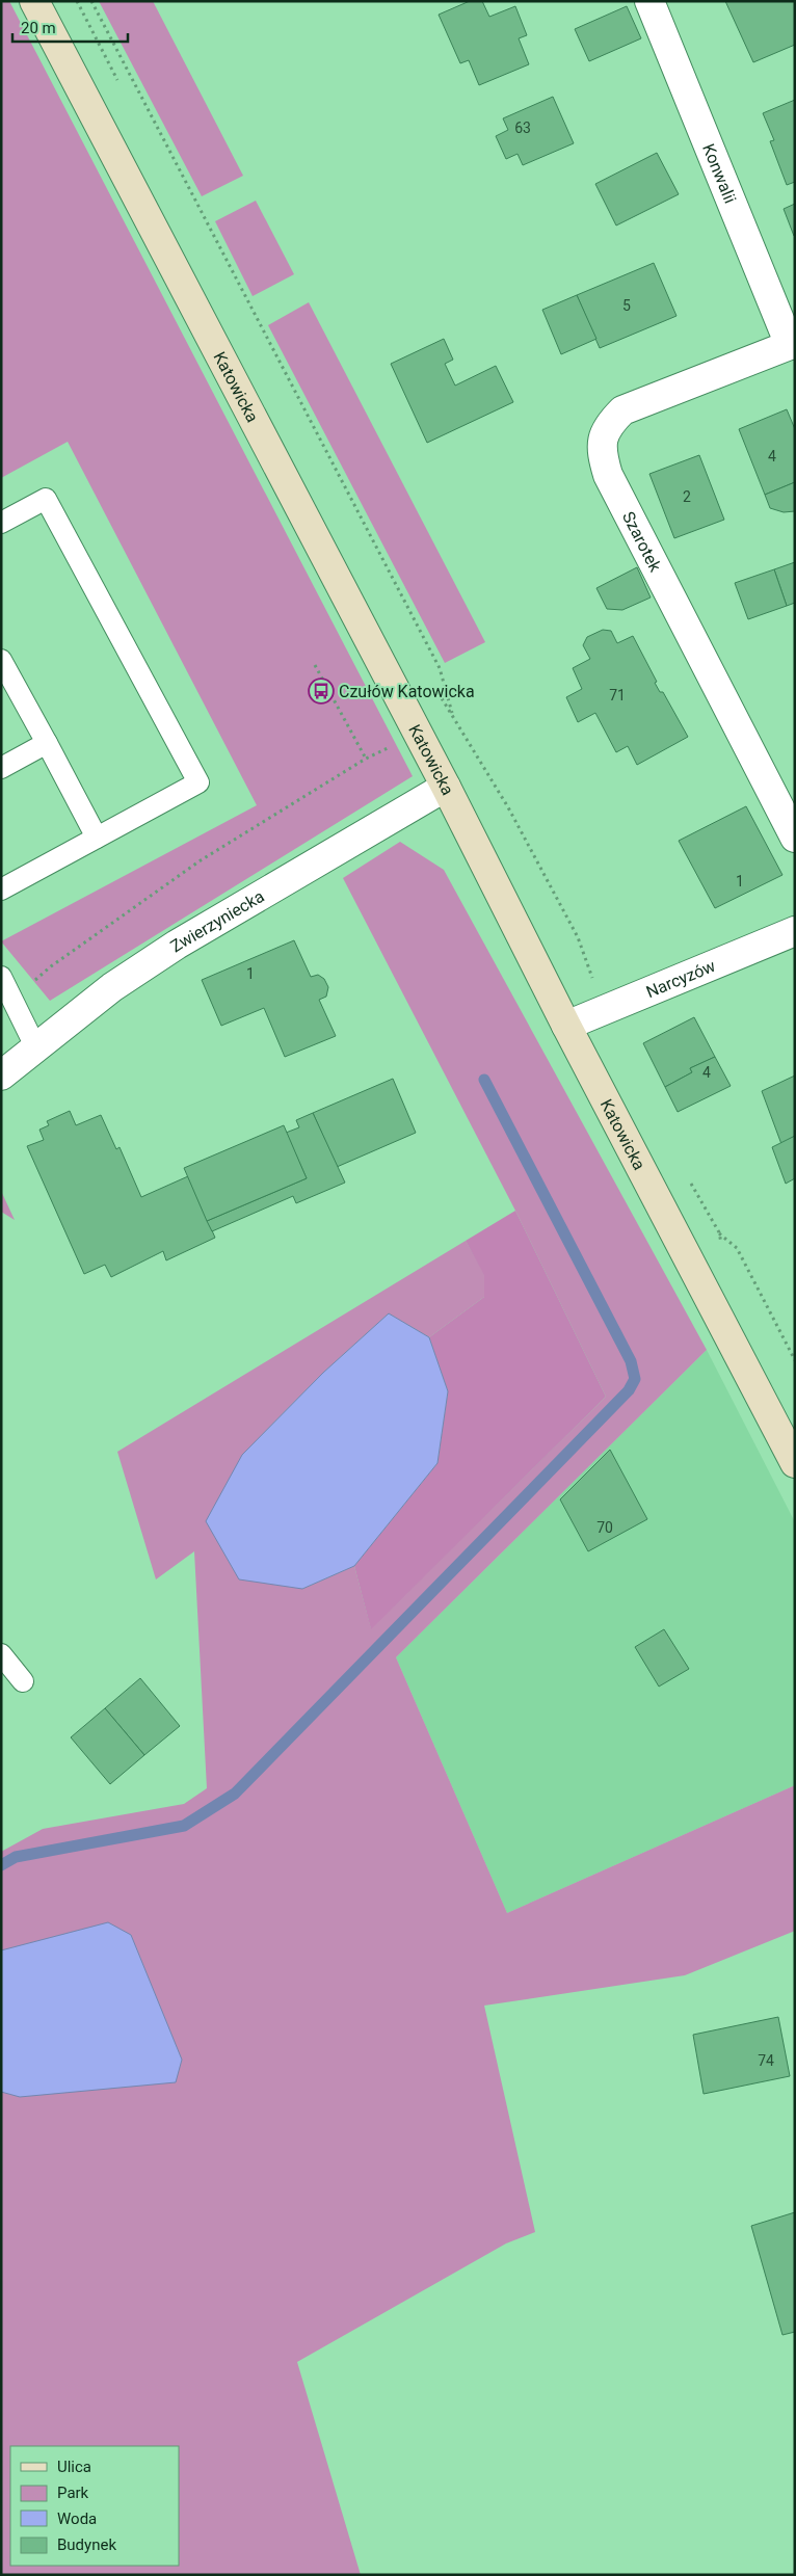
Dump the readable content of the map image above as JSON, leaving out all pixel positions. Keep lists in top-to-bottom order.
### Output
{
  "streets": {
    "main road": ["Katowicka"],
    "street": [
      "Konwalii",
      "Szarotek",
      "Zwierzyniecka",
      "Narcyzów"
    ]
  },
  "crossings": [
    ["Konwalii", "Szarotek"],
    ["Katowicka", "Zwierzyniecka"],
    ["Katowicka", "Narcyzów"]
  ],
  "places": {
    "bus stop": ["Czułów Katowicka"]
  },
  "house_numbers": [
    "63",
    "5",
    "4",
    "2",
    "71",
    "1",
    "1",
    "4",
    "70",
    "74"
  ],
  "legend": [
    "Ulica",
    "Park",
    "Woda",
    "Budynek"
  ],
  "scale_bar": "20 m"
}
